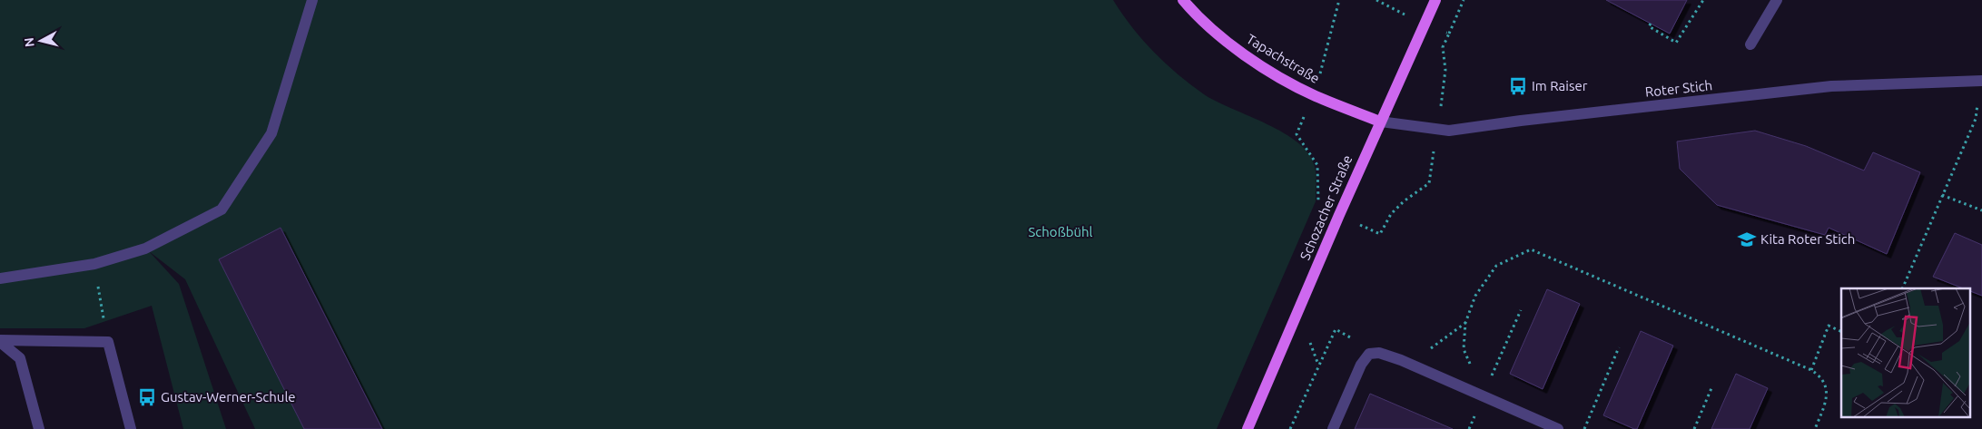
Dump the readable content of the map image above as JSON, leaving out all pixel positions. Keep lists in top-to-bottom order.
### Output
{
  "streets": {
    "main road": ["Tapachstraße", "Schozacher Straße"],
    "street": ["Roter Stich"]
  },
  "crossings": [
    ["Tapachstraße", "Roter Stich"],
    ["Tapachstraße", "Schozacher Straße"],
    ["Roter Stich", "Schozacher Straße"]
  ],
  "parks": ["Schoßbühl"],
  "places": {
    "bus stop": ["Im Raiser", "Gustav-Werner-Schule"],
    "school or university": ["Kita Roter Stich"]
  },
  "north": "left"
}
